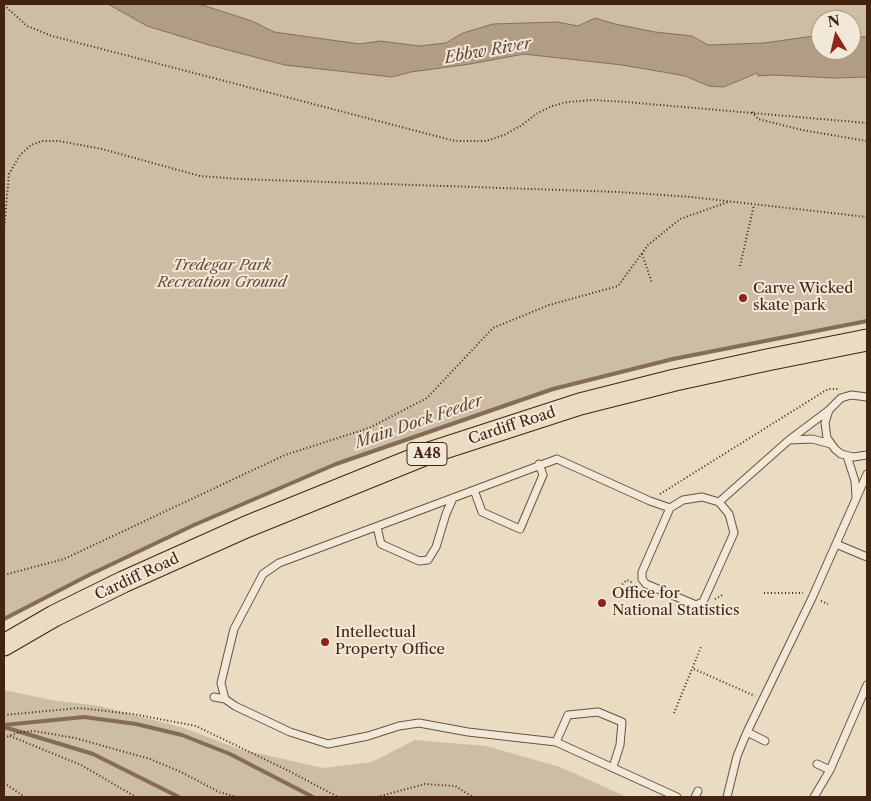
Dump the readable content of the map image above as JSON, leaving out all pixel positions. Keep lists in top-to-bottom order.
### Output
{
  "streets": {
    "main road": ["Cardiff Road", "A48"]
  },
  "water": ["Ebbw River", "Main Dock Feeder"],
  "parks": ["Tredegar Park Recreation Ground"],
  "places": ["Carve Wicked skate park", "Office for National Statistics", "Intellectual Property Office"],
  "north": "top"
}
